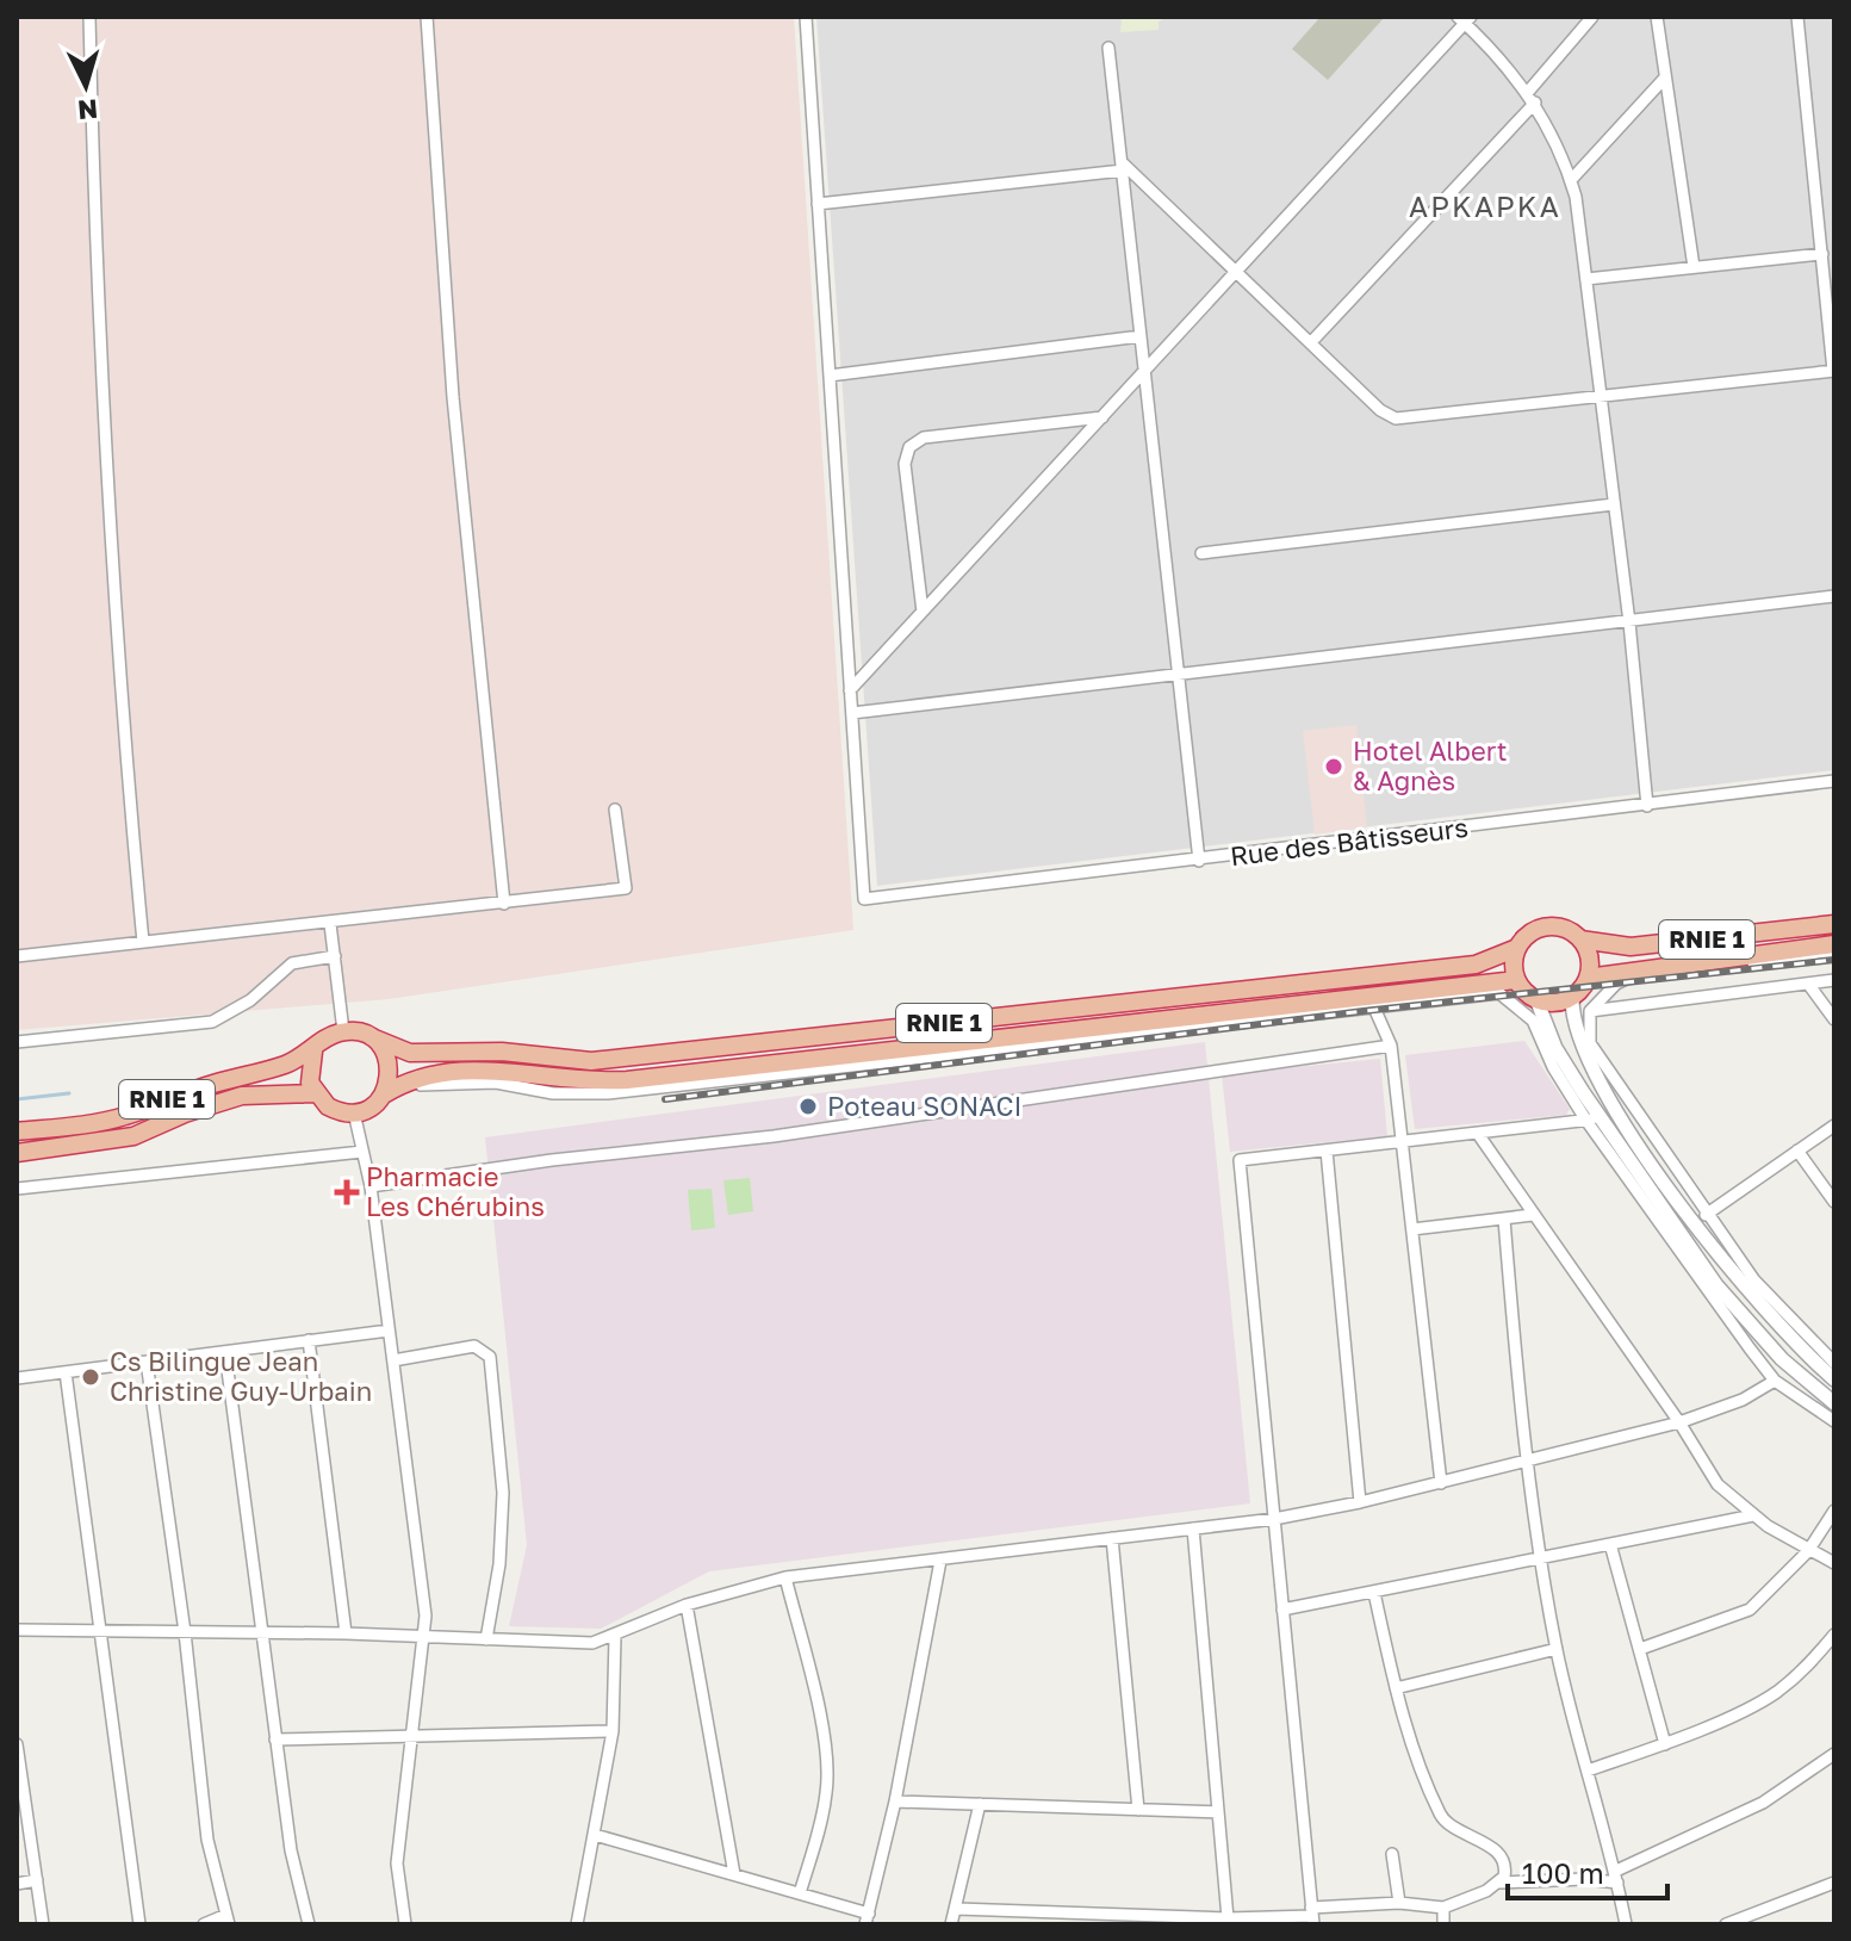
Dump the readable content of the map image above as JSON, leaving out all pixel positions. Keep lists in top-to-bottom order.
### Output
{
  "streets": {
    "highway": ["RNIE 1"],
    "street": ["Rue des Bâtisseurs"]
  },
  "districts": ["APKAPKA"],
  "places": {
    "other": ["Hotel Albert & Agnès", "Poteau SONACI", "Cs Bilingue Jean Christine Guy-Urbain"],
    "health": ["Pharmacie Les Chérubins"]
  },
  "scale_bar": "100 m",
  "north": "bottom"
}
